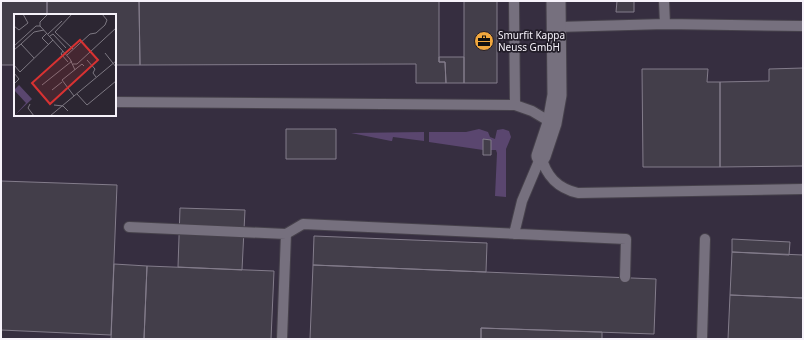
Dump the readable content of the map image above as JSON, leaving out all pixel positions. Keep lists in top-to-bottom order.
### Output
{
  "places": {
    "office": ["Smurfit Kappa Neuss GmbH"]
  }
}
